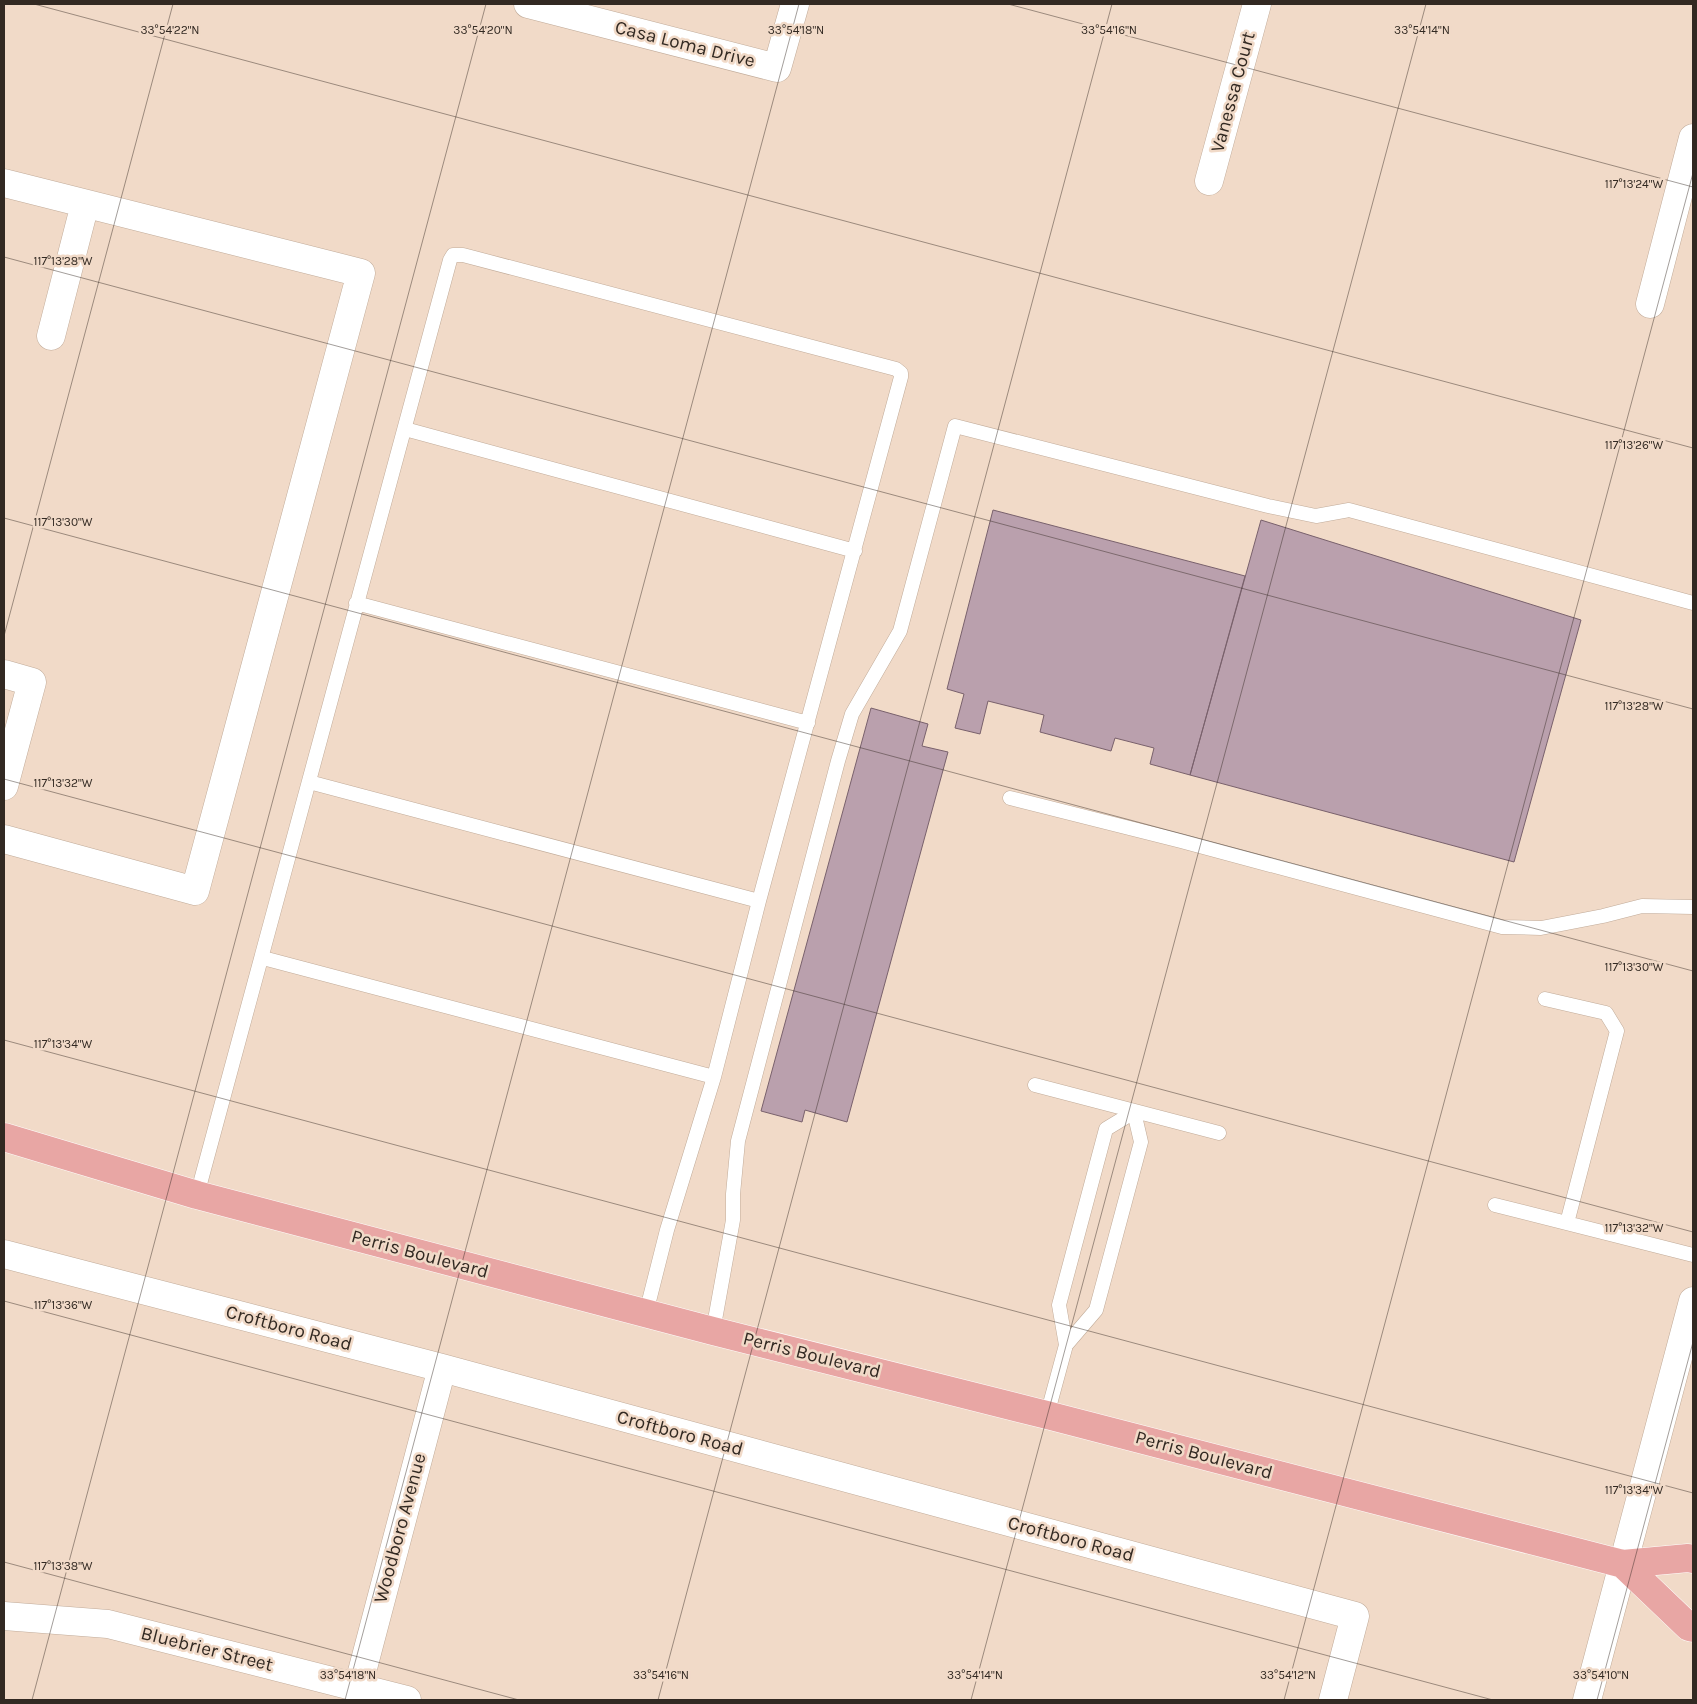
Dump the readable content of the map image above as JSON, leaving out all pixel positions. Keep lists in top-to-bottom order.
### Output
{
  "streets": {
    "main road": ["Perris Boulevard"],
    "street": [
      "Casa Loma Drive",
      "Vanessa Court",
      "Croftboro Road",
      "Woodboro Avenue",
      "Bluebrier Street"
    ]
  },
  "crossings": [
    ["Croftboro Road", "Woodboro Avenue"],
    ["Woodboro Avenue", "Bluebrier Street"]
  ],
  "coordinates": [
    "33°54'22\"N",
    "33°54'20\"N",
    "33°54'18\"N",
    "33°54'16\"N",
    "33°54'14\"N",
    "117°13'24\"W",
    "117°13'28\"W",
    "117°13'26\"W",
    "117°13'30\"W",
    "117°13'32\"W",
    "117°13'34\"W",
    "117°13'36\"W",
    "117°13'38\"W",
    "33°54'12\"N",
    "33°54'10\"N"
  ]
}
